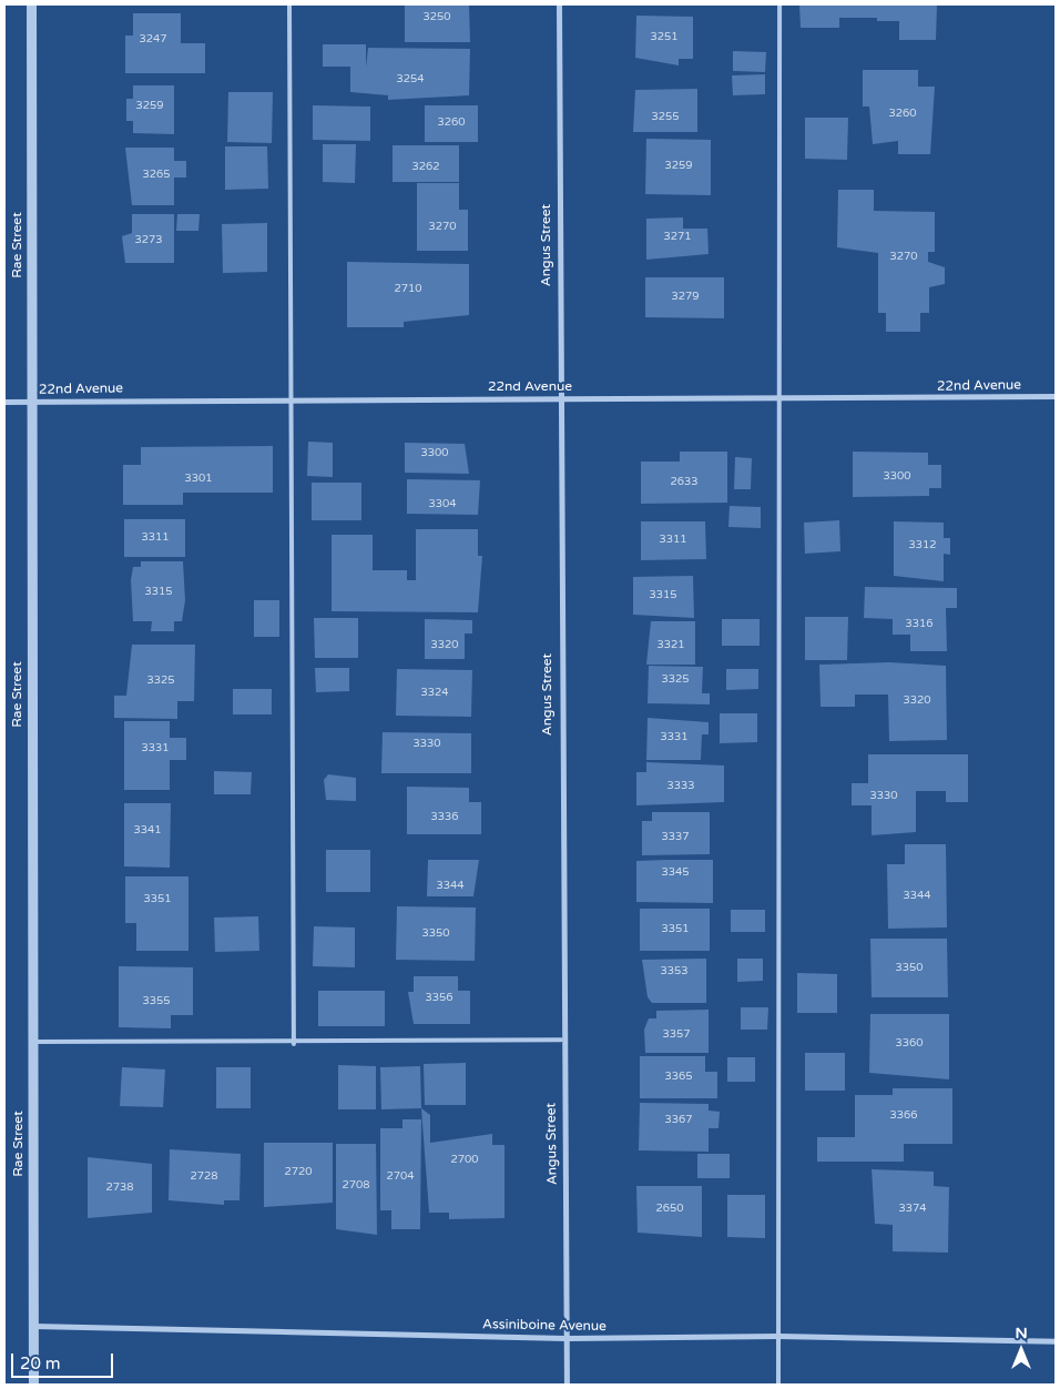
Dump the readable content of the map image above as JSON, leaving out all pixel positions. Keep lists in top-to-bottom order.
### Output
{
  "streets": {
    "street": [
      "Rae Street",
      "Angus Street",
      "22nd Avenue",
      "Assiniboine Avenue"
    ]
  },
  "crossings": [
    ["Rae Street", "22nd Avenue"],
    ["Rae Street", "Assiniboine Avenue"],
    ["Angus Street", "22nd Avenue"],
    ["Angus Street", "Assiniboine Avenue"]
  ],
  "house_numbers": [
    "3250",
    "3251",
    "3247",
    "3254",
    "3259",
    "3260",
    "3255",
    "3260",
    "3259",
    "3262",
    "3265",
    "3270",
    "3271",
    "3273",
    "3270",
    "2710",
    "3279",
    "3300",
    "3300",
    "3301",
    "2633",
    "3304",
    "3311",
    "3311",
    "3312",
    "3315",
    "3315",
    "3316",
    "3320",
    "3321",
    "3325",
    "3325",
    "3324",
    "3320",
    "3331",
    "3330",
    "3331",
    "3333",
    "3330",
    "3336",
    "3341",
    "3337",
    "3345",
    "3344",
    "3344",
    "3351",
    "3351",
    "3350",
    "3350",
    "3353",
    "3356",
    "3355",
    "3357",
    "3360",
    "3365",
    "3366",
    "3367",
    "2700",
    "2720",
    "2728",
    "2704",
    "2708",
    "2738",
    "2650",
    "3374"
  ],
  "scale_bar": "20 m",
  "north": "top"
}
